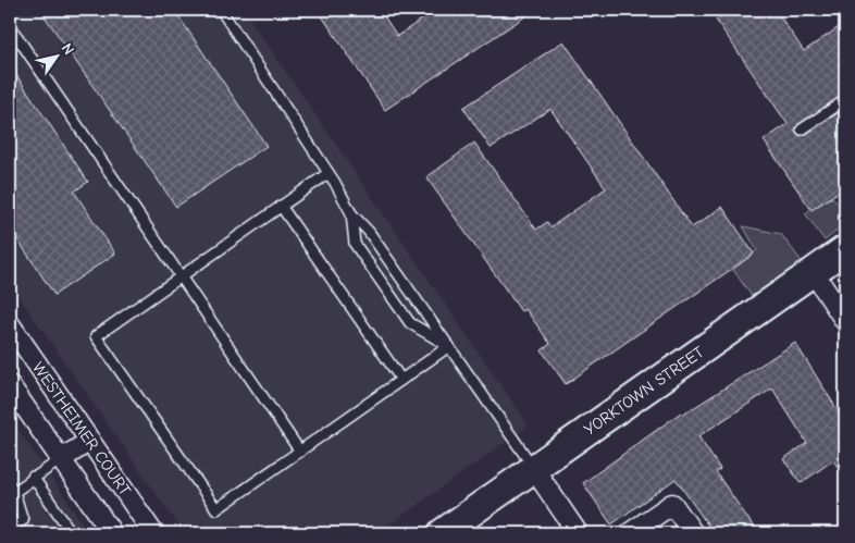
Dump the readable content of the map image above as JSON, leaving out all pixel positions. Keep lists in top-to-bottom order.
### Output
{
  "streets": {
    "street": ["YORKTOWN STREET", "WESTHEIMER COURT"]
  },
  "north": "top right"
}
